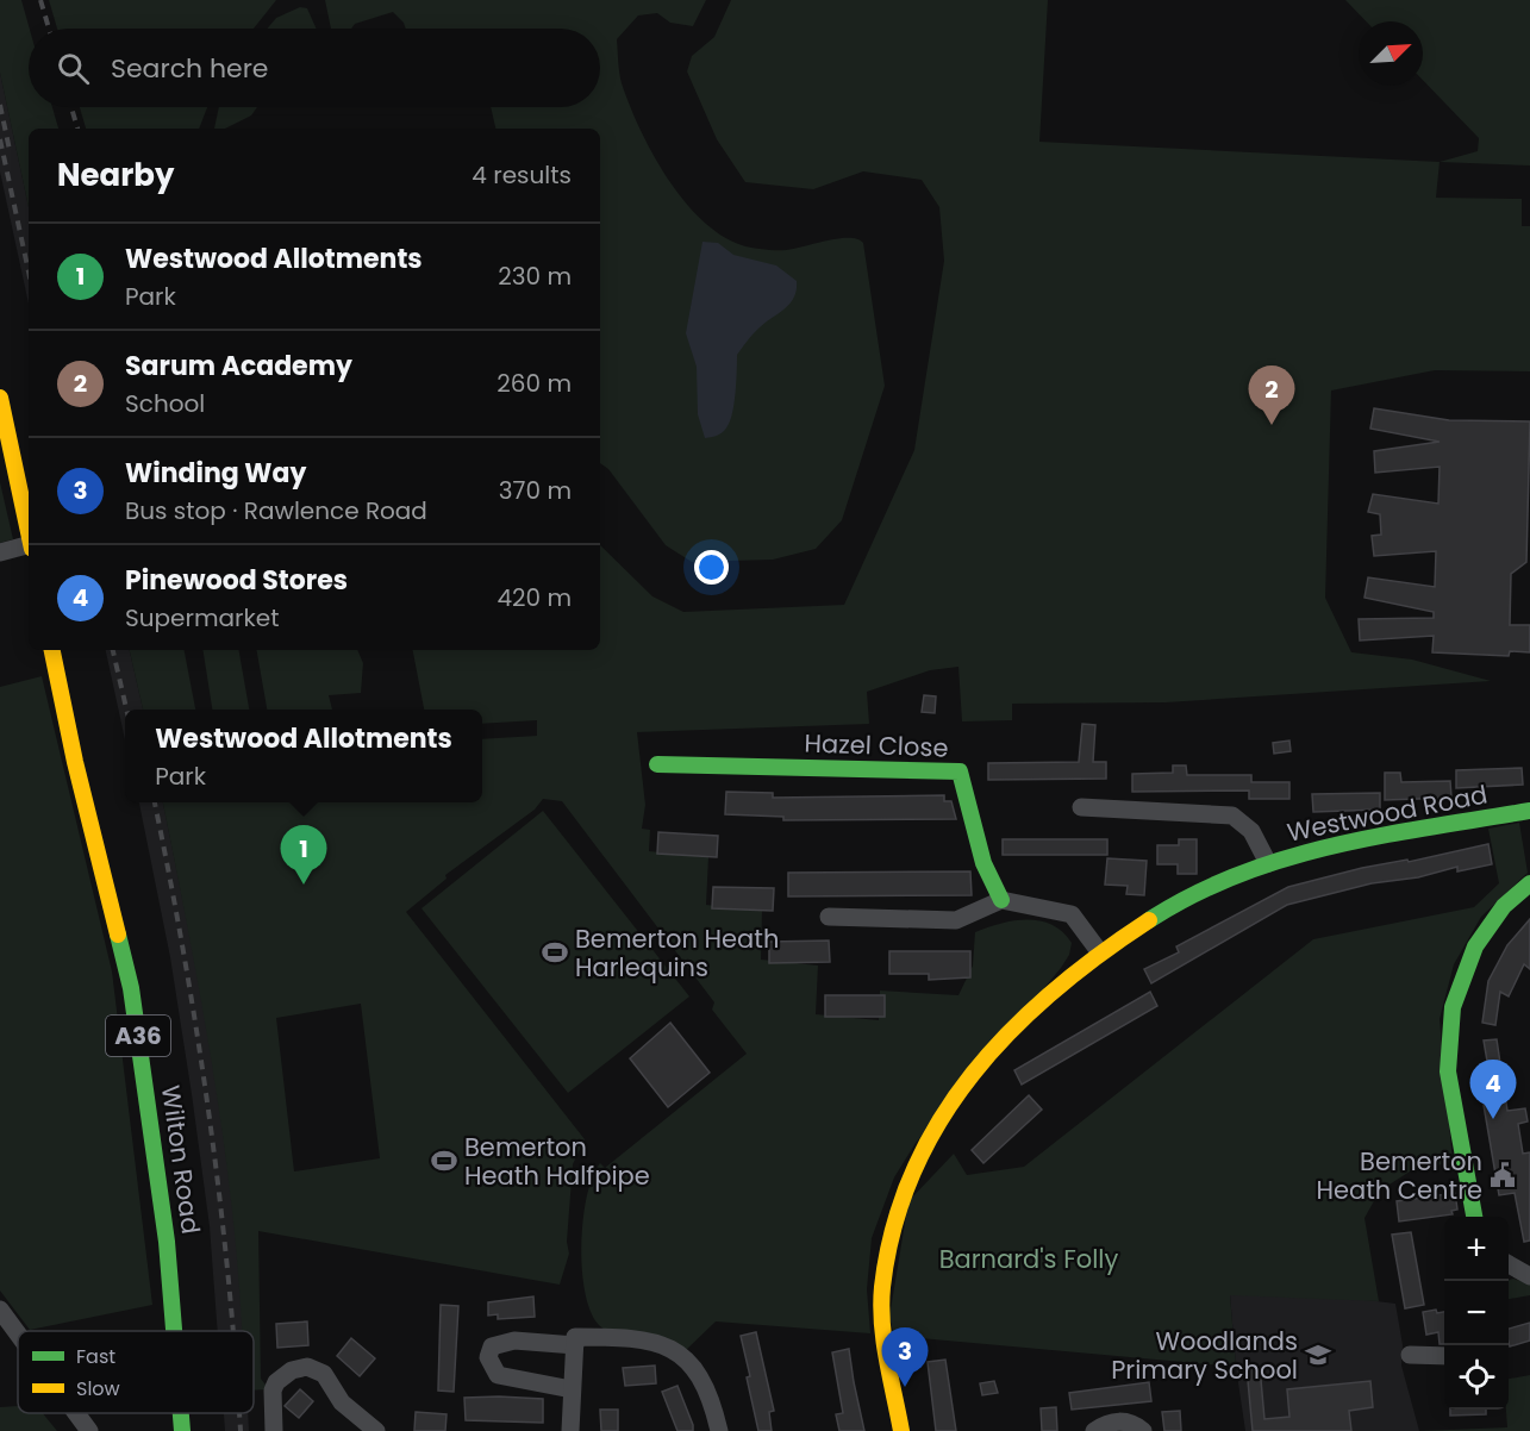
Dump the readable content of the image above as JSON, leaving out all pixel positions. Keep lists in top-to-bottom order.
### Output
{
  "streets": {
    "main road": [
      "Hazel Close",
      "Westwood Road",
      "A36",
      "Wilton Road"
    ]
  },
  "parks": ["Barnard's Folly"],
  "places": {
    "sports": ["Bemerton Heath Harlequins", "Bemerton Heath Halfpipe"],
    "public building": ["Bemerton Heath Centre"],
    "school or university": ["Woodlands Primary School"]
  },
  "legend": ["Fast", "Slow"],
  "north": "top right",
  "page": {
    "search": "Search here",
    "heading": ["Nearby", "4 results"],
    "list": [
      {
        "mark": "1",
        "name": "Westwood Allotments",
        "note": "Park",
        "value": "230 m"
      },
      {
        "mark": "2",
        "name": "Sarum Academy",
        "note": "School",
        "value": "260 m"
      },
      {
        "mark": "3",
        "name": "Winding Way",
        "note": "Bus stop · Rawlence Road",
        "value": "370 m"
      },
      {
        "mark": "4",
        "name": "Pinewood Stores",
        "note": "Supermarket",
        "value": "420 m"
      }
    ],
    "pins": [
      "2",
      "1",
      "4",
      "3"
    ],
    "popup": ["Westwood Allotments", "Park"],
    "map_buttons": ["+", "−"]
  }
}
